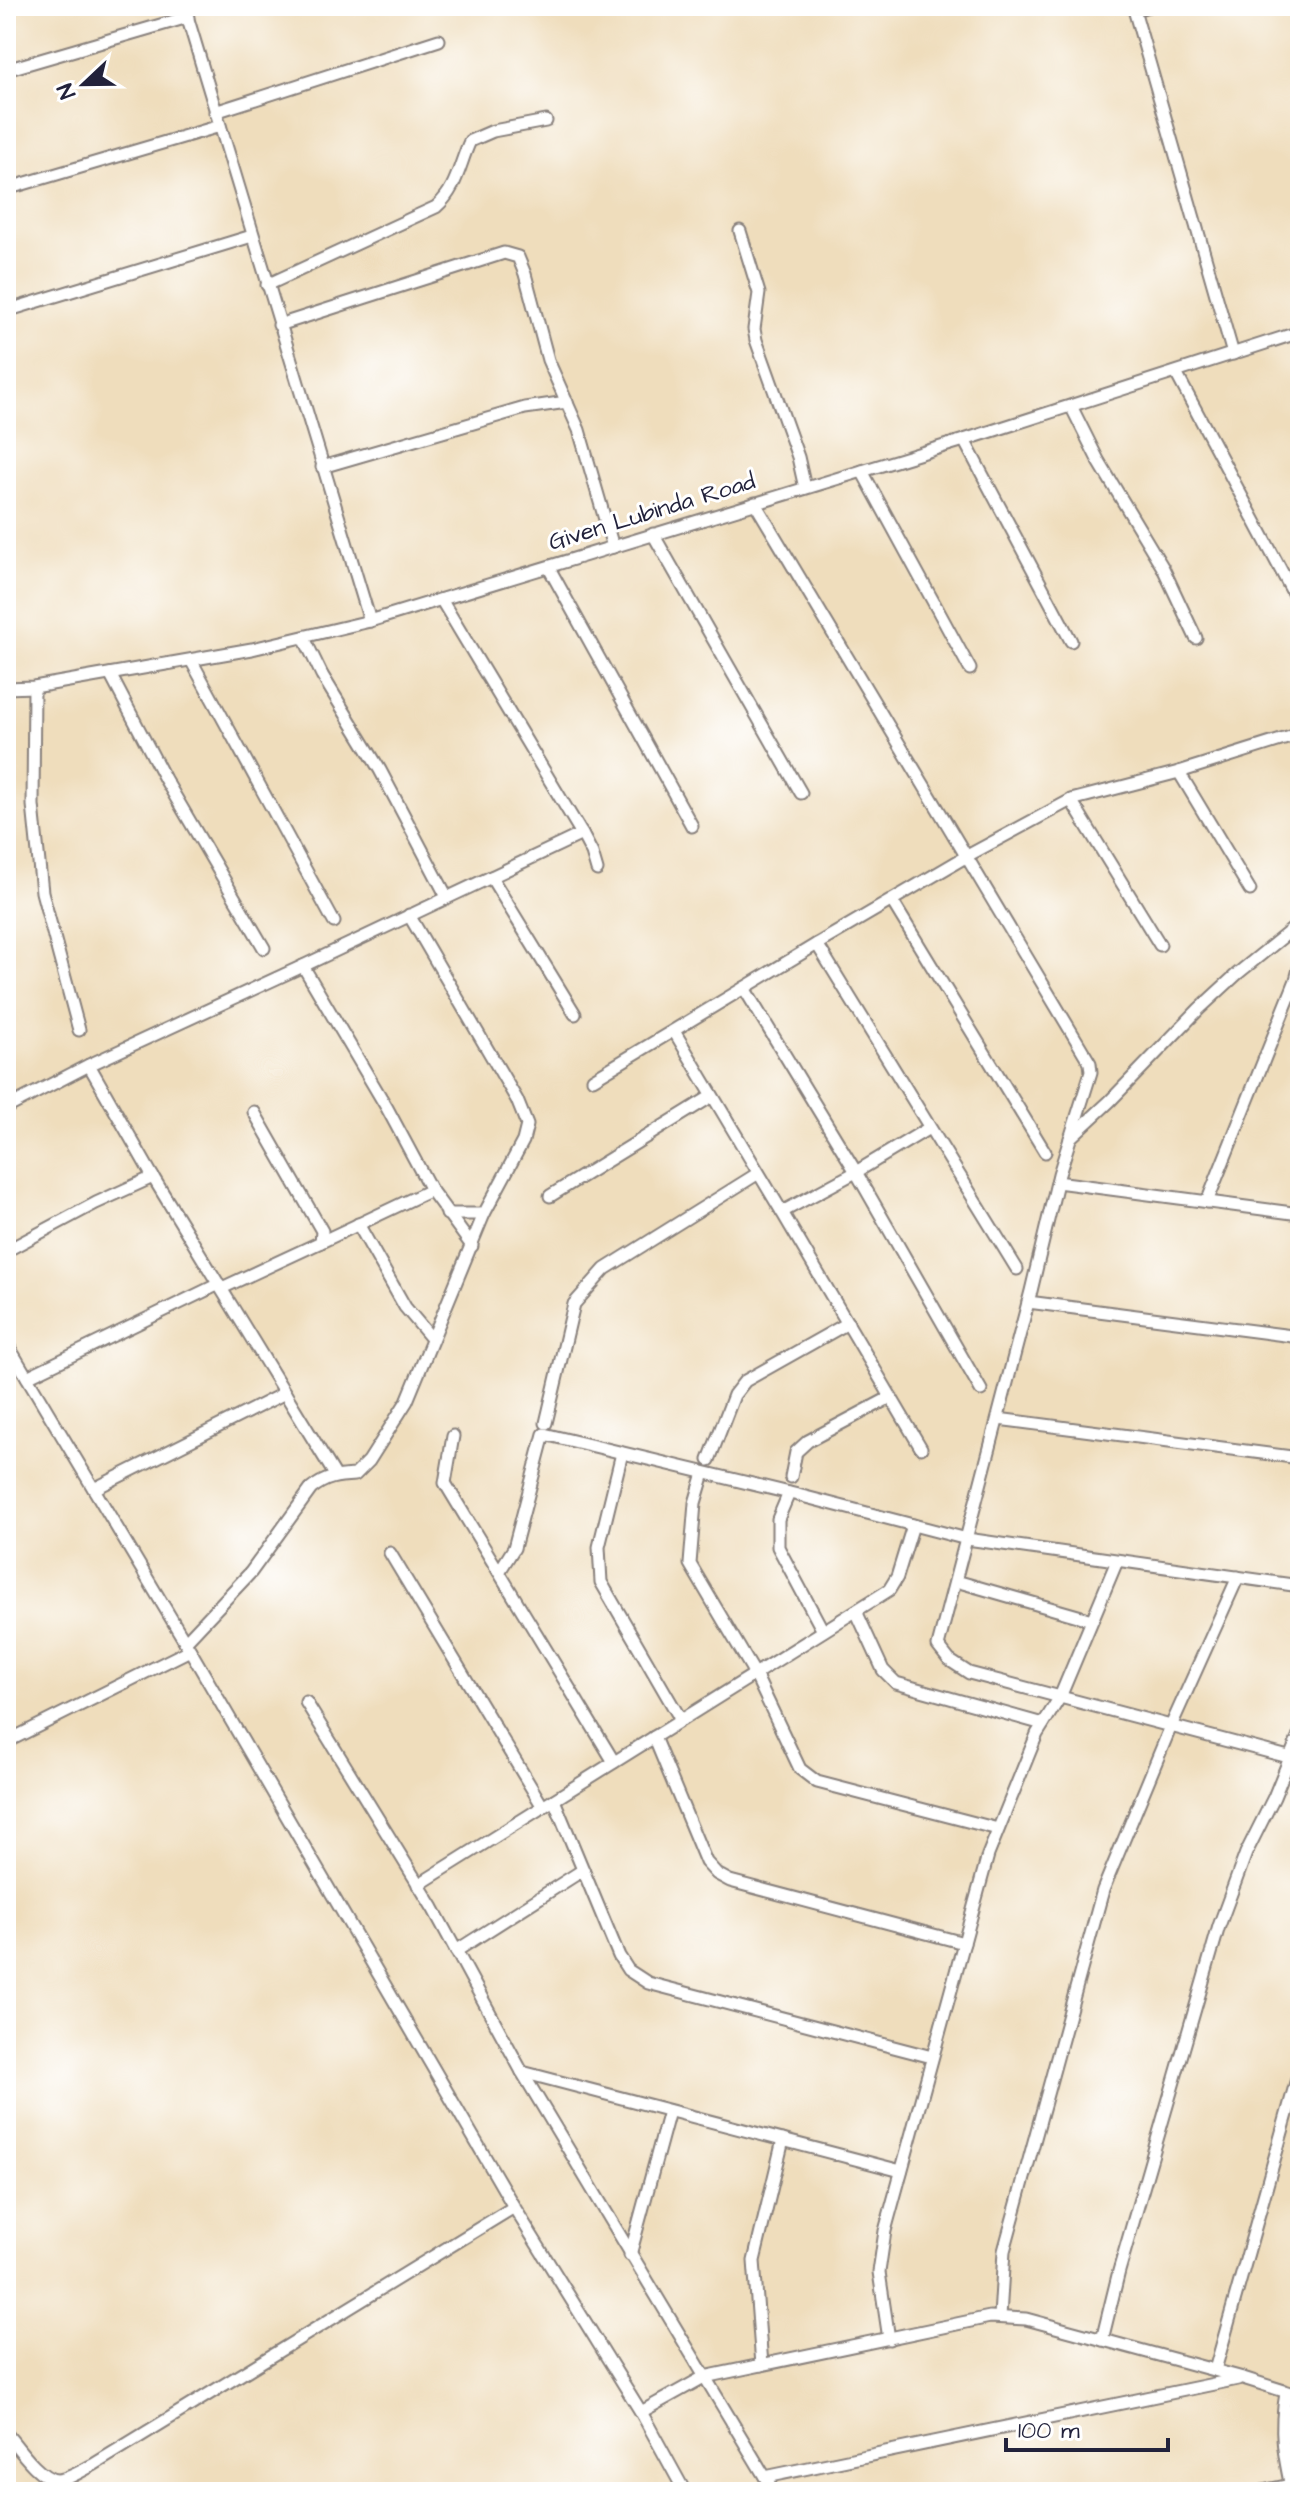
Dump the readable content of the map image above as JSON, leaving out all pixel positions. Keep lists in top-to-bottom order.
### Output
{
  "streets": {
    "street": ["Given Lubinda Road"]
  },
  "scale_bar": "100 m",
  "north": "left"
}
